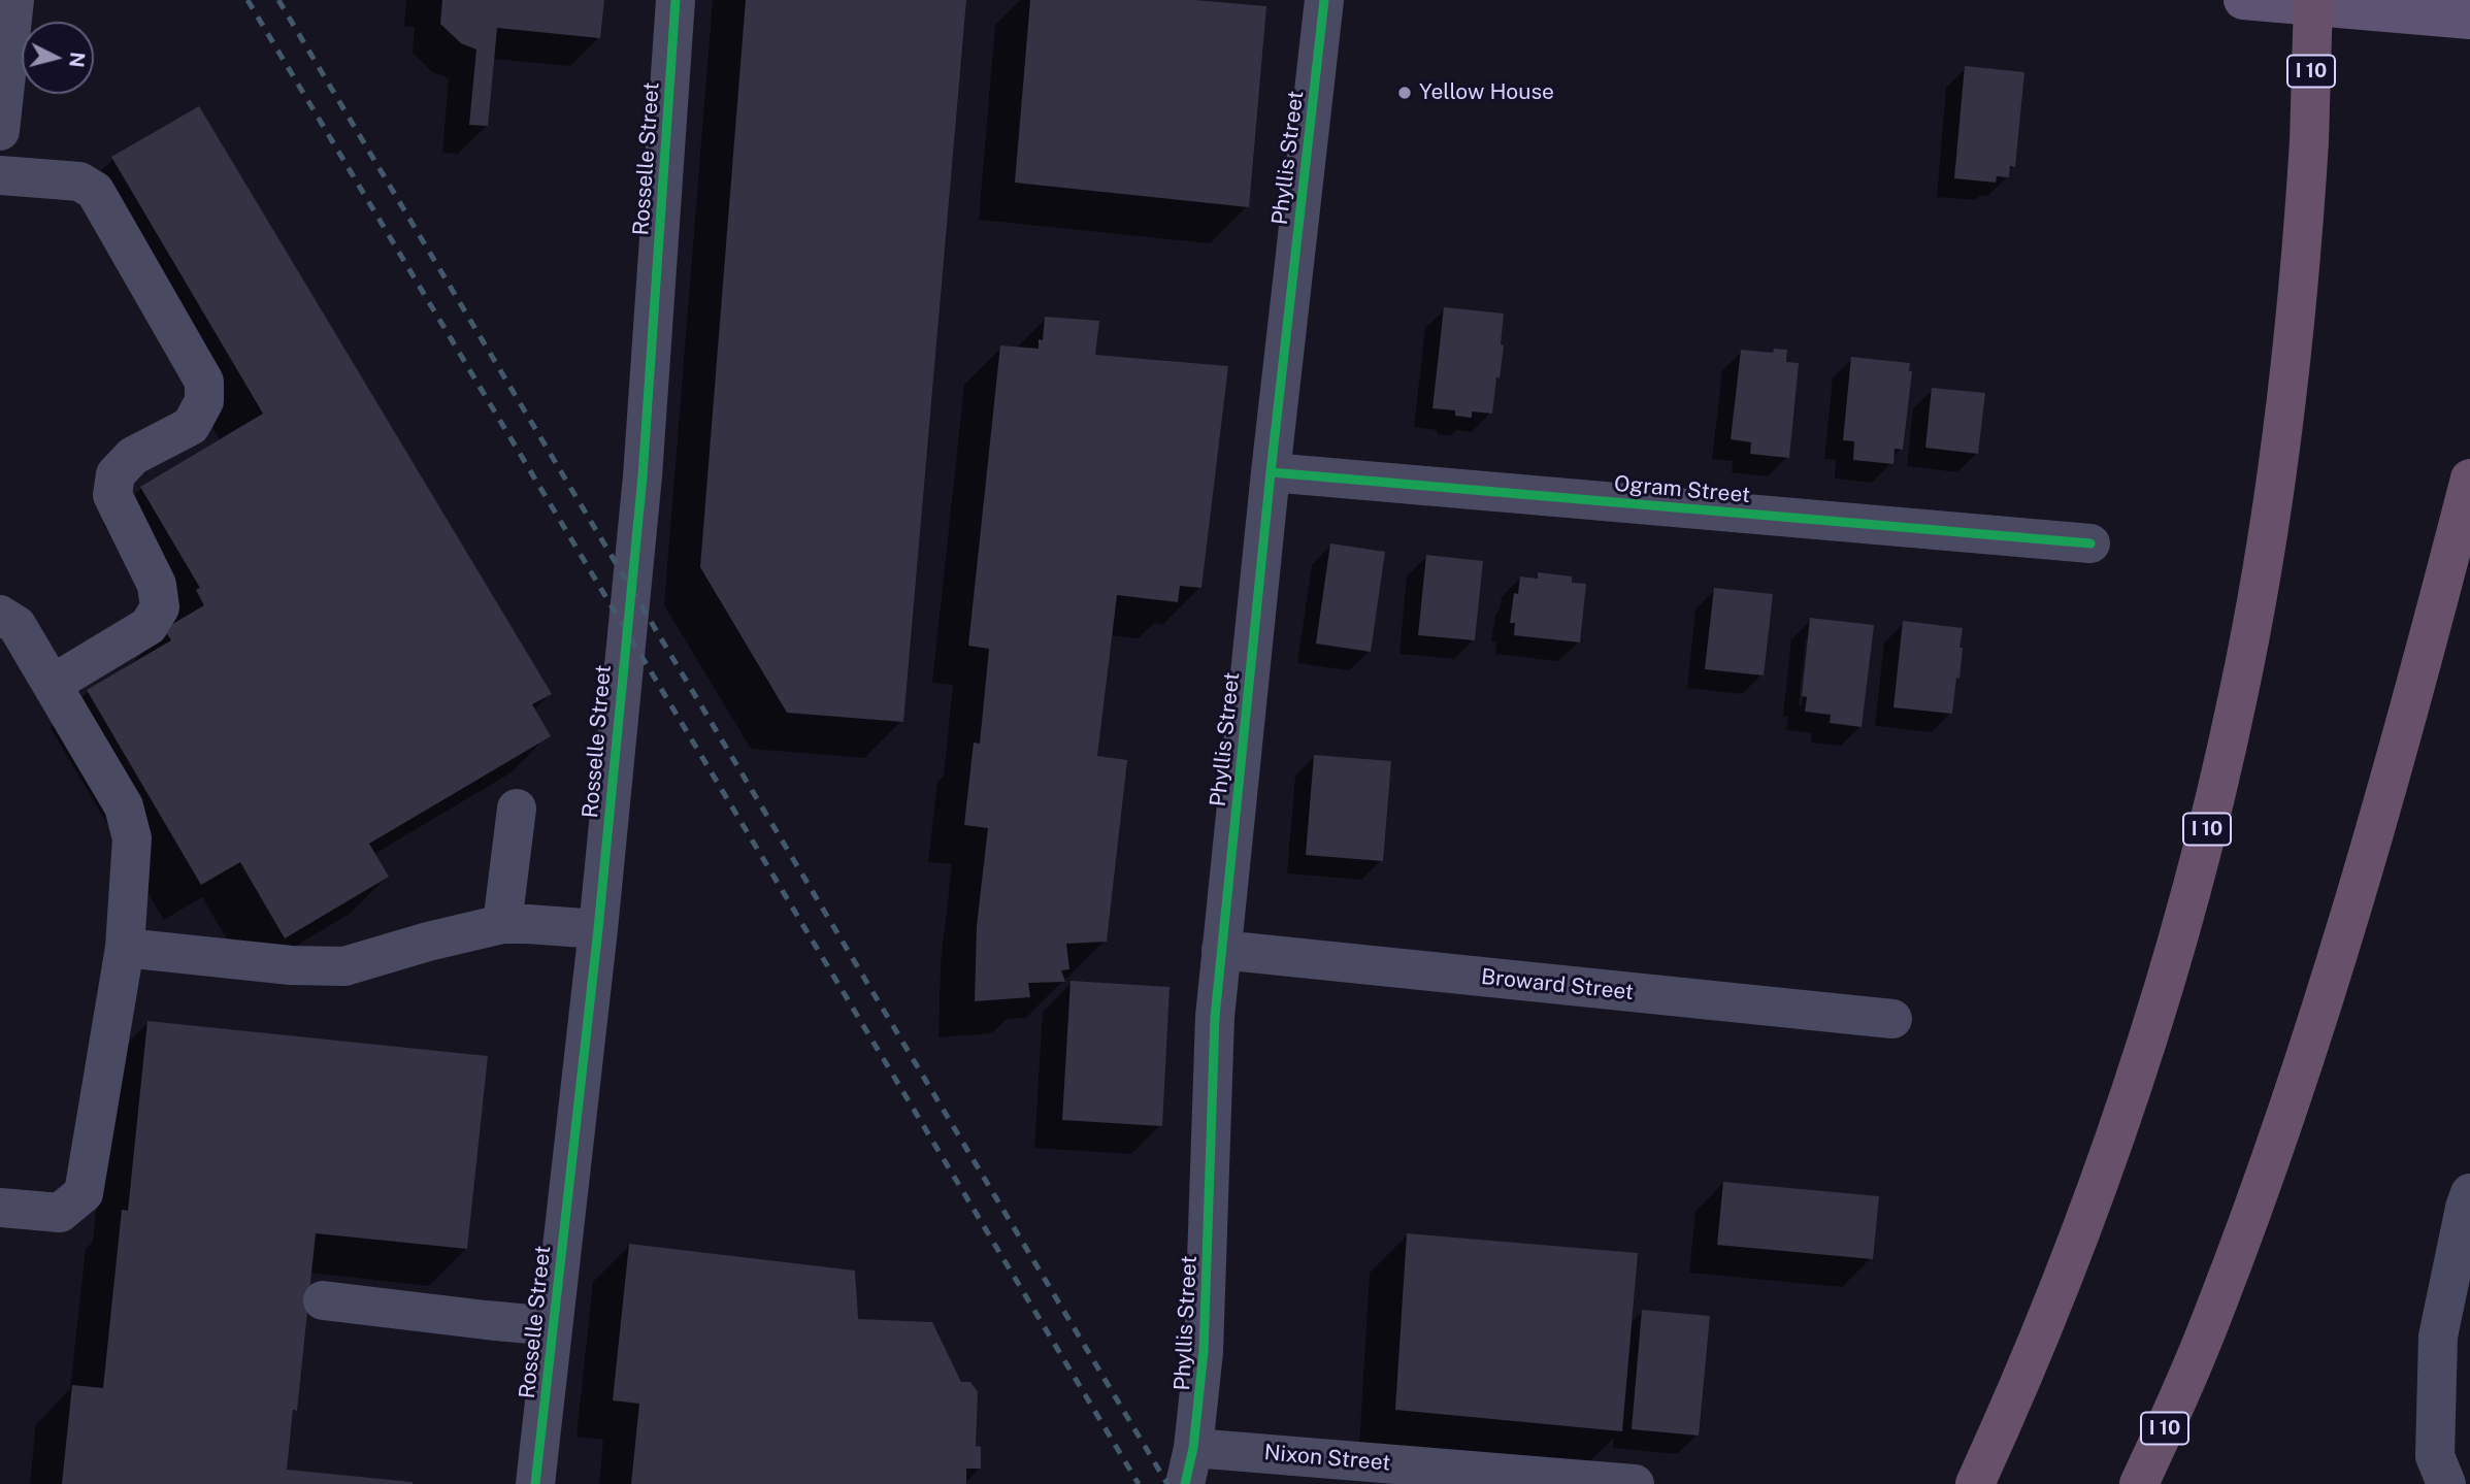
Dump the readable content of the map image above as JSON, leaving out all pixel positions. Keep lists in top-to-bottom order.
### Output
{
  "streets": {
    "highway": ["I 10"],
    "street": [
      "Phyllis Street",
      "Rosselle Street",
      "Ogram Street",
      "Broward Street",
      "Nixon Street"
    ]
  },
  "crossings": [
    ["Phyllis Street", "Ogram Street"],
    ["Phyllis Street", "Broward Street"],
    ["Phyllis Street", "Nixon Street"]
  ],
  "places": ["Yellow House"],
  "north": "right"
}
